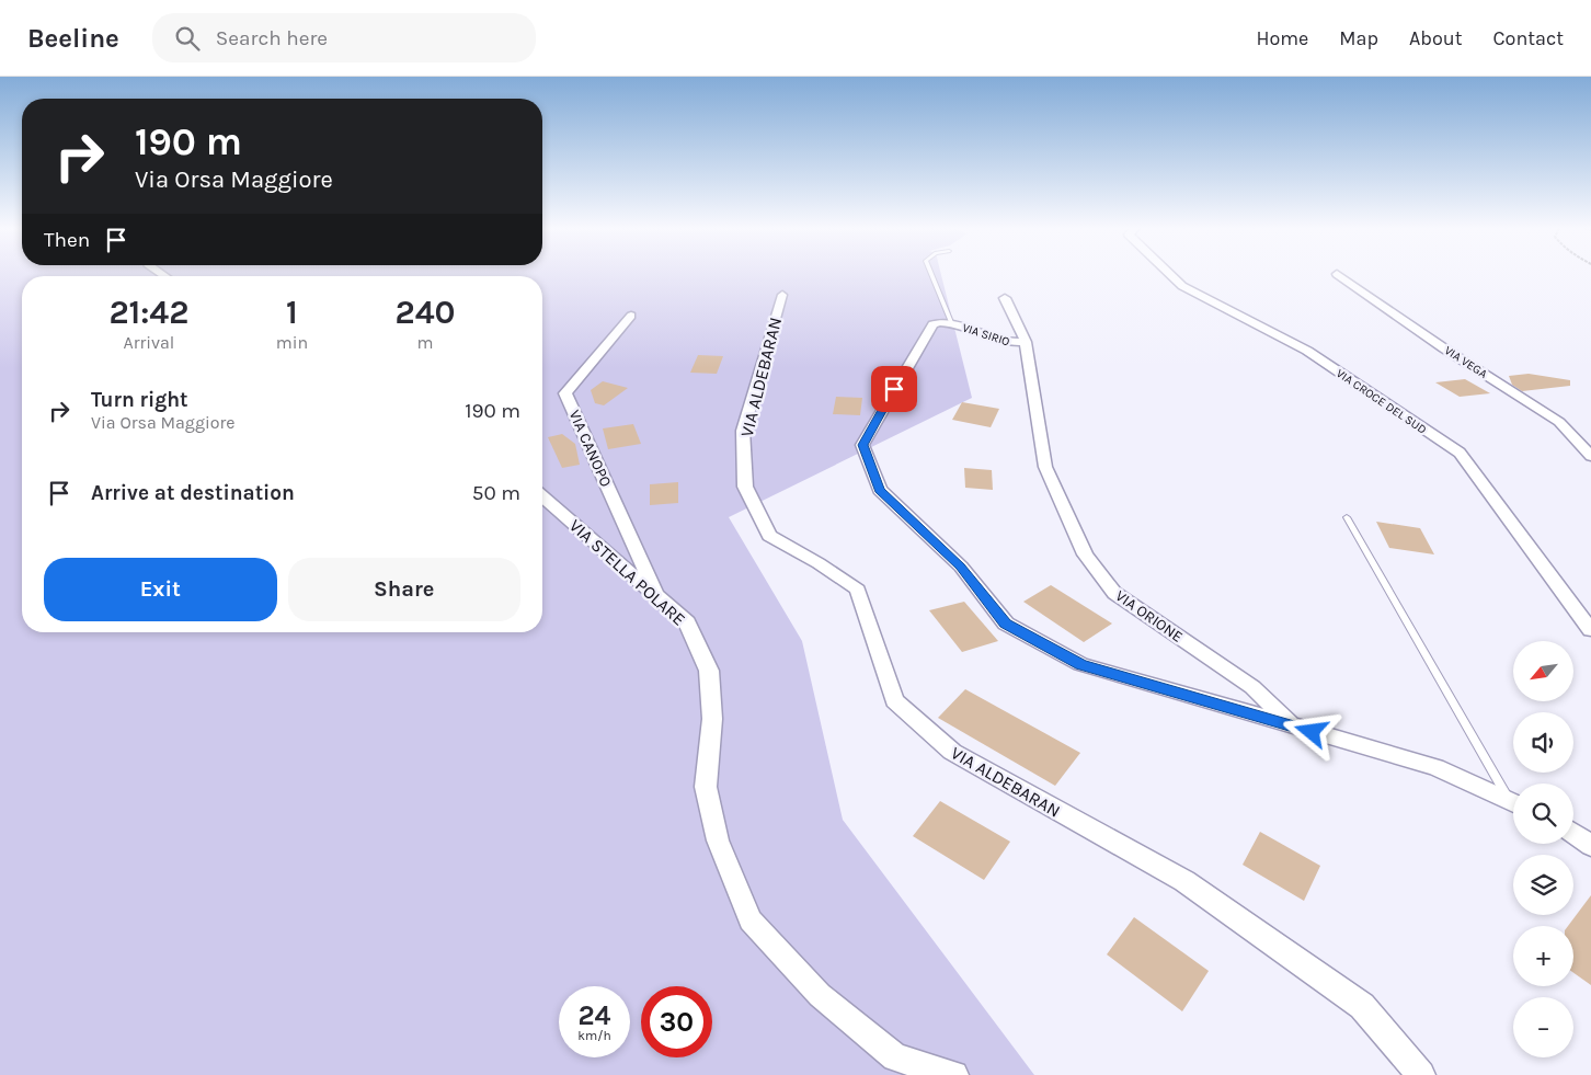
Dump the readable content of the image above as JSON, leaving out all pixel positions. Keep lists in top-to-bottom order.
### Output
{
  "streets": {
    "street": [
      "VIA SIRIO",
      "VIA VEGA",
      "VIA ALDEBARAN",
      "VIA CROCE DEL SUD",
      "VIA CANOPO",
      "VIA STELLA POLARE",
      "VIA ORIONE"
    ]
  },
  "crossings": [
    ["VIA SIRIO", "VIA ORIONE"],
    ["VIA CANOPO", "VIA STELLA POLARE"]
  ],
  "north": "bottom left",
  "page": {
    "header": "Beeline",
    "search": "Search here",
    "nav": [
      "Home",
      "Map",
      "About",
      "Contact"
    ],
    "turn": ["190 m", "Via Orsa Maggiore"],
    "then": "Then",
    "eta": [
      "21:42",
      "Arrival",
      "1",
      "min",
      "240",
      "m"
    ],
    "list": [
      {
        "name": "Turn right",
        "note": "Via Orsa Maggiore",
        "value": "190 m"
      },
      {
        "name": "Arrive at destination",
        "value": "50 m"
      }
    ],
    "buttons": ["Exit", "Share"],
    "map_buttons": ["+", "−"],
    "speed": "24 km/h",
    "limit": "30"
  }
}
